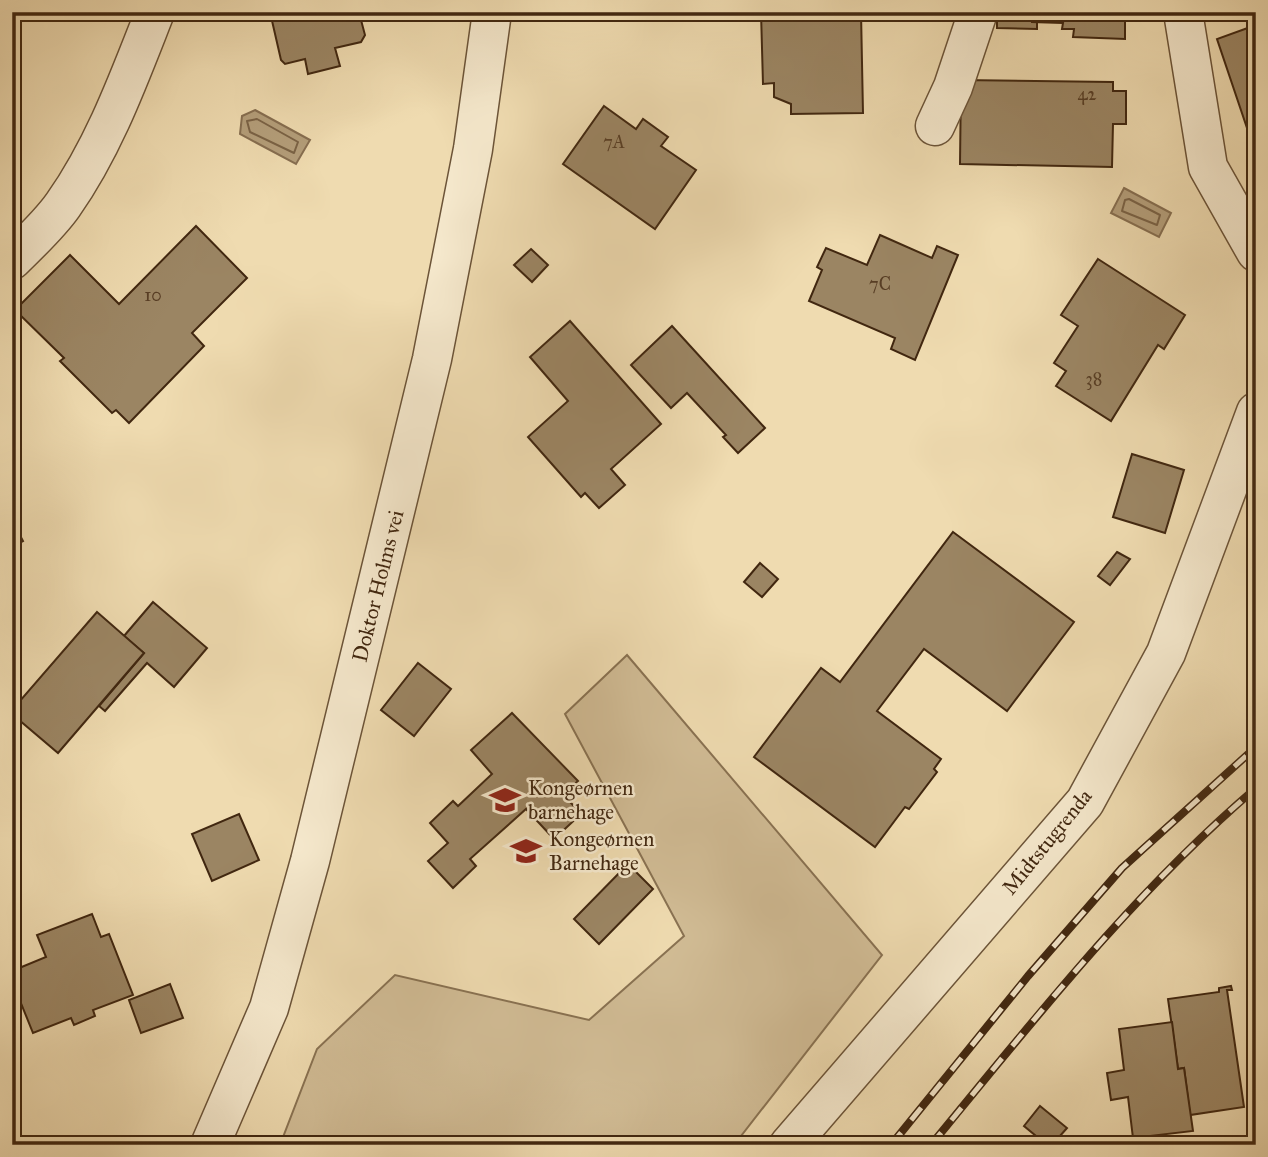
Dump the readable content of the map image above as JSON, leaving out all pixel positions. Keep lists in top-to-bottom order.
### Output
{
  "streets": {
    "street": ["Doktor Holms vei", "Midtstugrenda"]
  },
  "places": {
    "school or university": ["Kongeørnen barnehage", "Kongeørnen Barnehage"]
  },
  "house_numbers": [
    "42",
    "7A",
    "7C",
    "10",
    "38"
  ]
}
